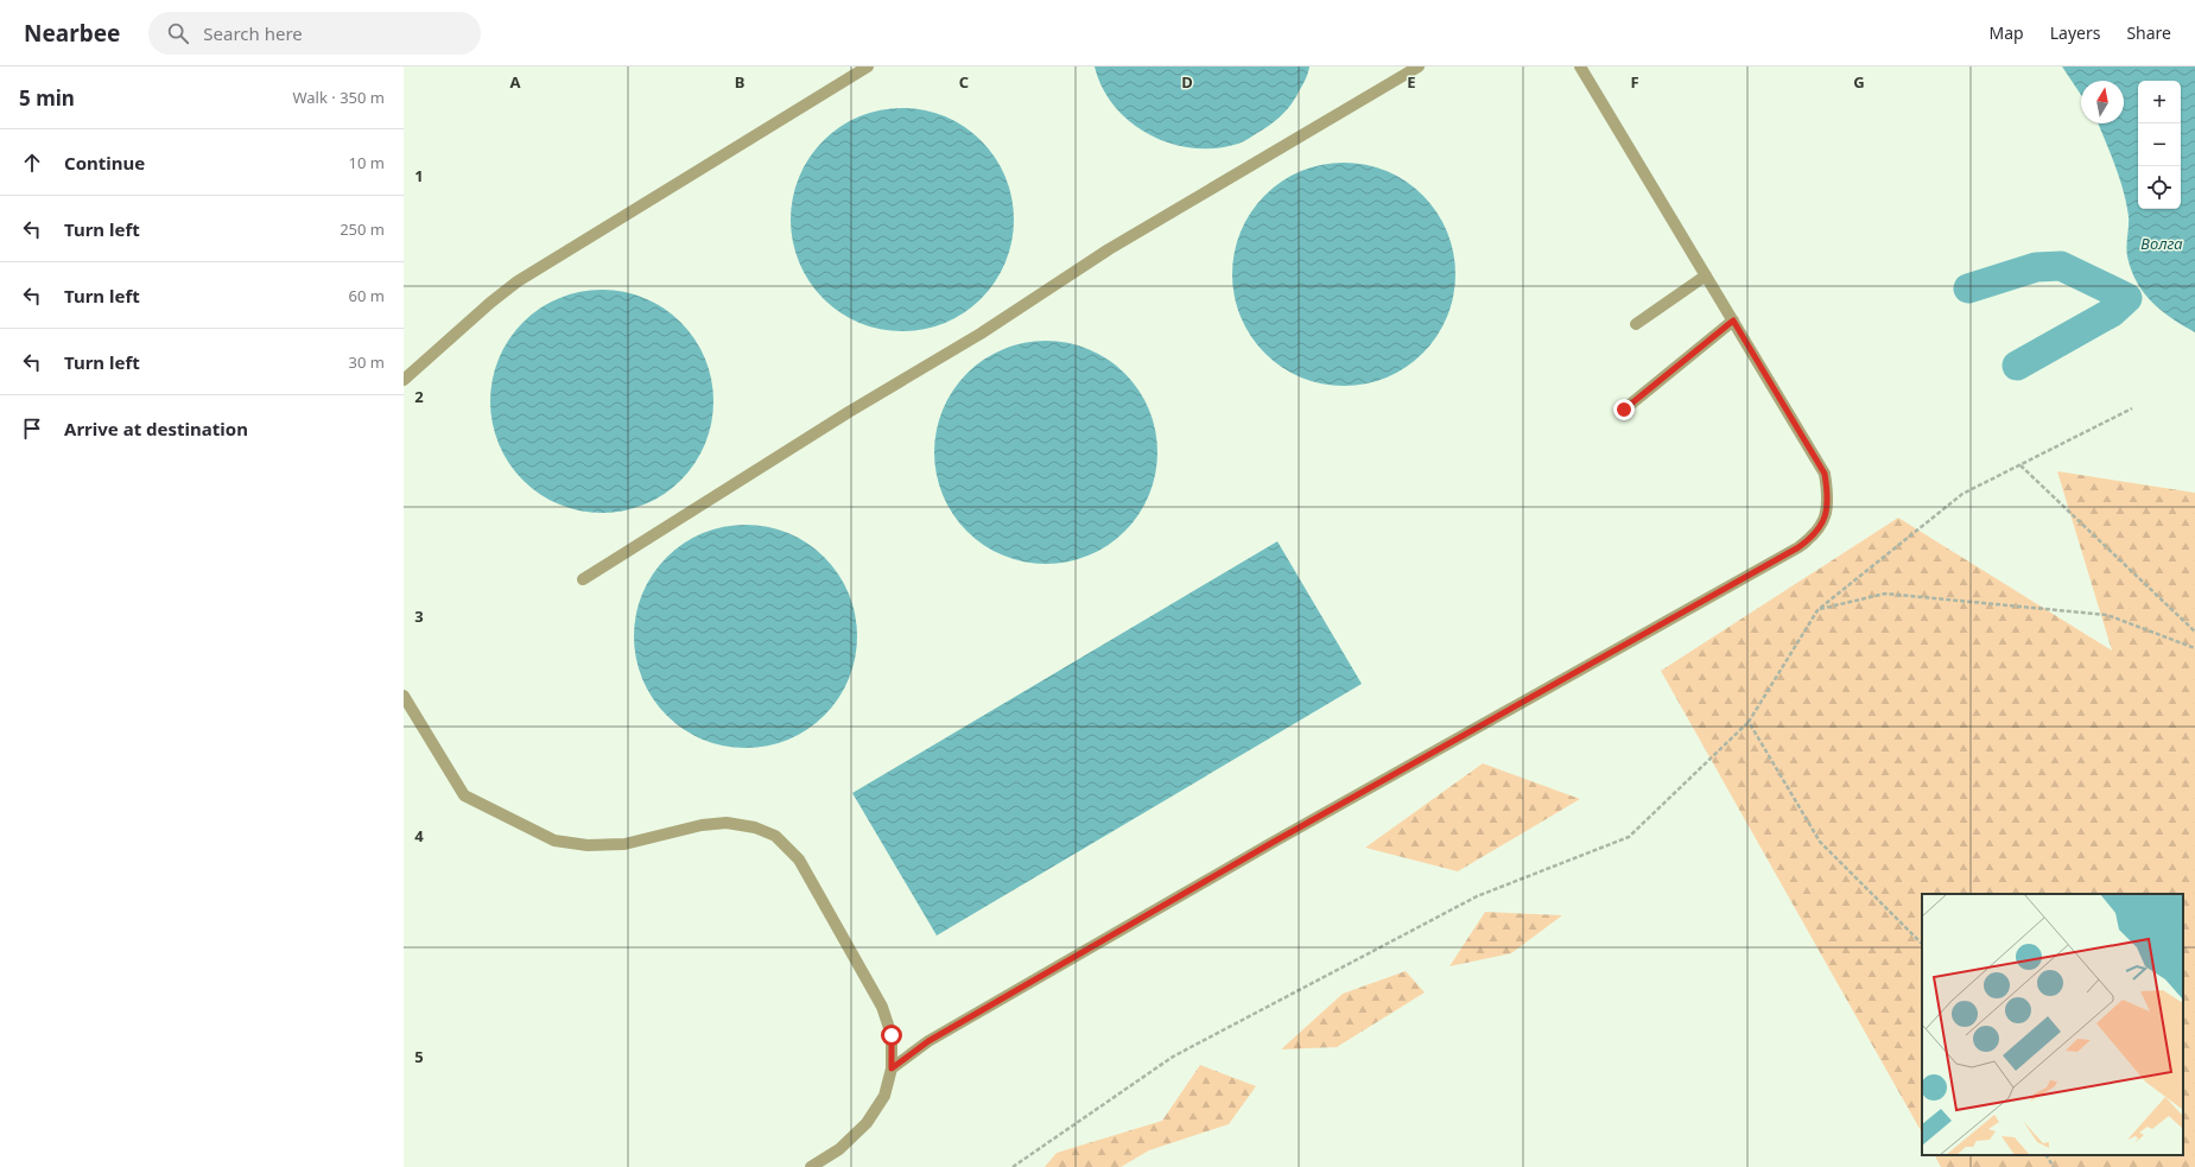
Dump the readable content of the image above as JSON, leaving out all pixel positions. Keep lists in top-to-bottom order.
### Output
{
  "water": ["Волга"],
  "north": "top",
  "page": {
    "header": "Nearbee",
    "search": "Search here",
    "nav": ["Map", "Layers", "Share"],
    "heading": ["5 min", "Walk · 350 m"],
    "map_buttons": ["+", "−"],
    "list": [
      ["Continue", "10 m"],
      ["Turn left", "250 m"],
      ["Turn left", "60 m"],
      ["Turn left", "30 m"],
      "Arrive at destination"
    ]
  },
  "grid": {
    "columns": [
      "A",
      "B",
      "C",
      "D",
      "E",
      "F",
      "G"
    ],
    "rows": [
      "1",
      "2",
      "3",
      "4",
      "5"
    ]
  }
}
